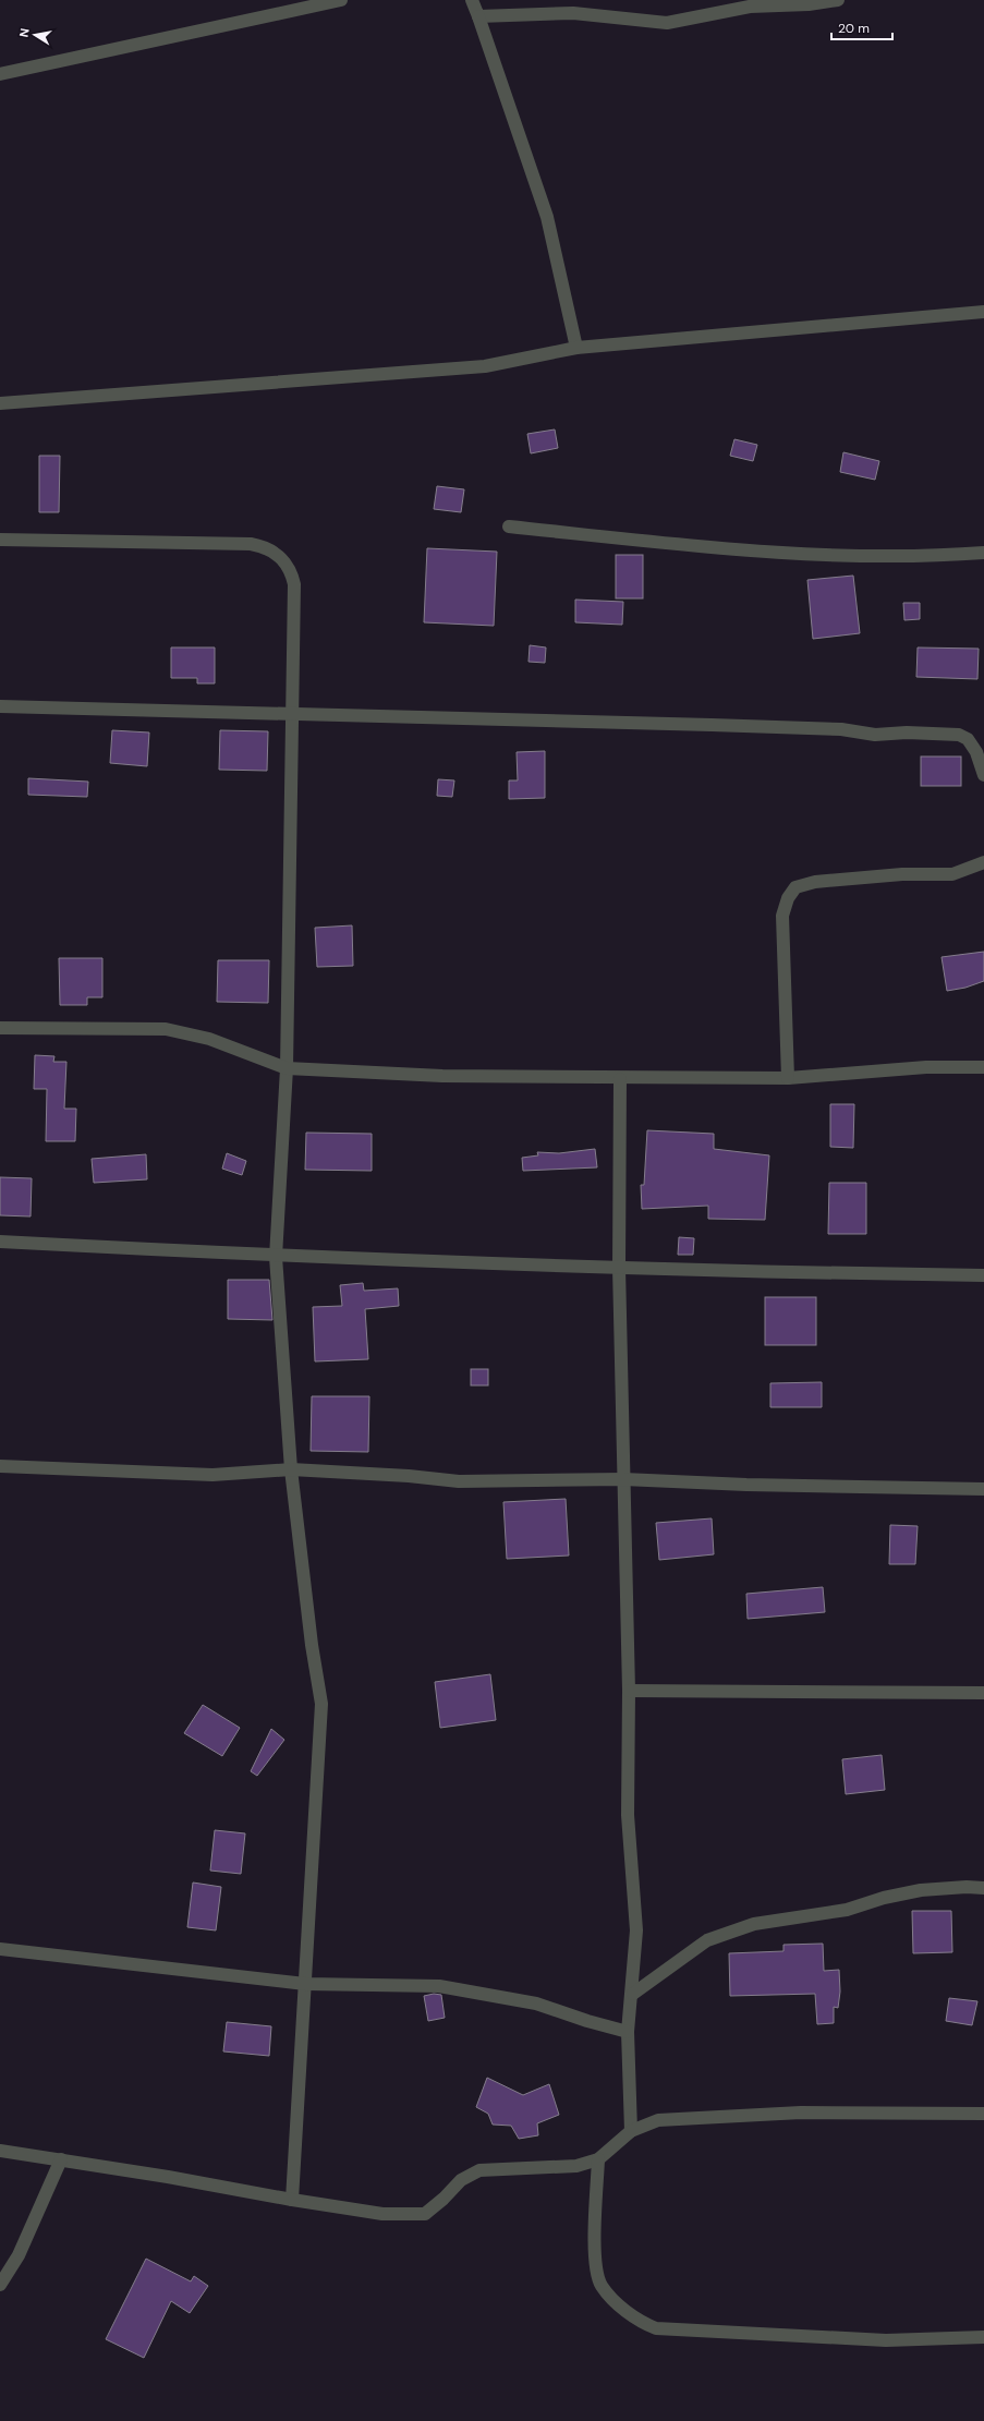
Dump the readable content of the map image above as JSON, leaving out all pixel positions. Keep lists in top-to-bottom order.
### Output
{
  "scale_bar": "20 m",
  "north": "left"
}
